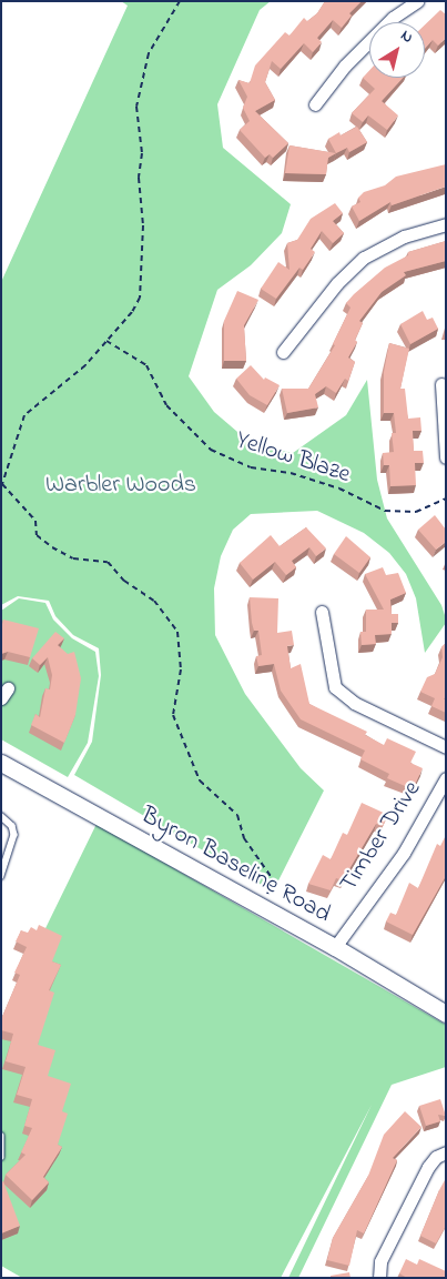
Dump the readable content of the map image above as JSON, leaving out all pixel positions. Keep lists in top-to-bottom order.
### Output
{
  "streets": {
    "main road": ["Byron Baseline Road"],
    "street": ["Timber Drive"],
    "path": ["Yellow Blaze"]
  },
  "crossings": [
    ["Timber Drive", "Byron Baseline Road"]
  ],
  "parks": ["Warbler Woods"],
  "north": "top right"
}
